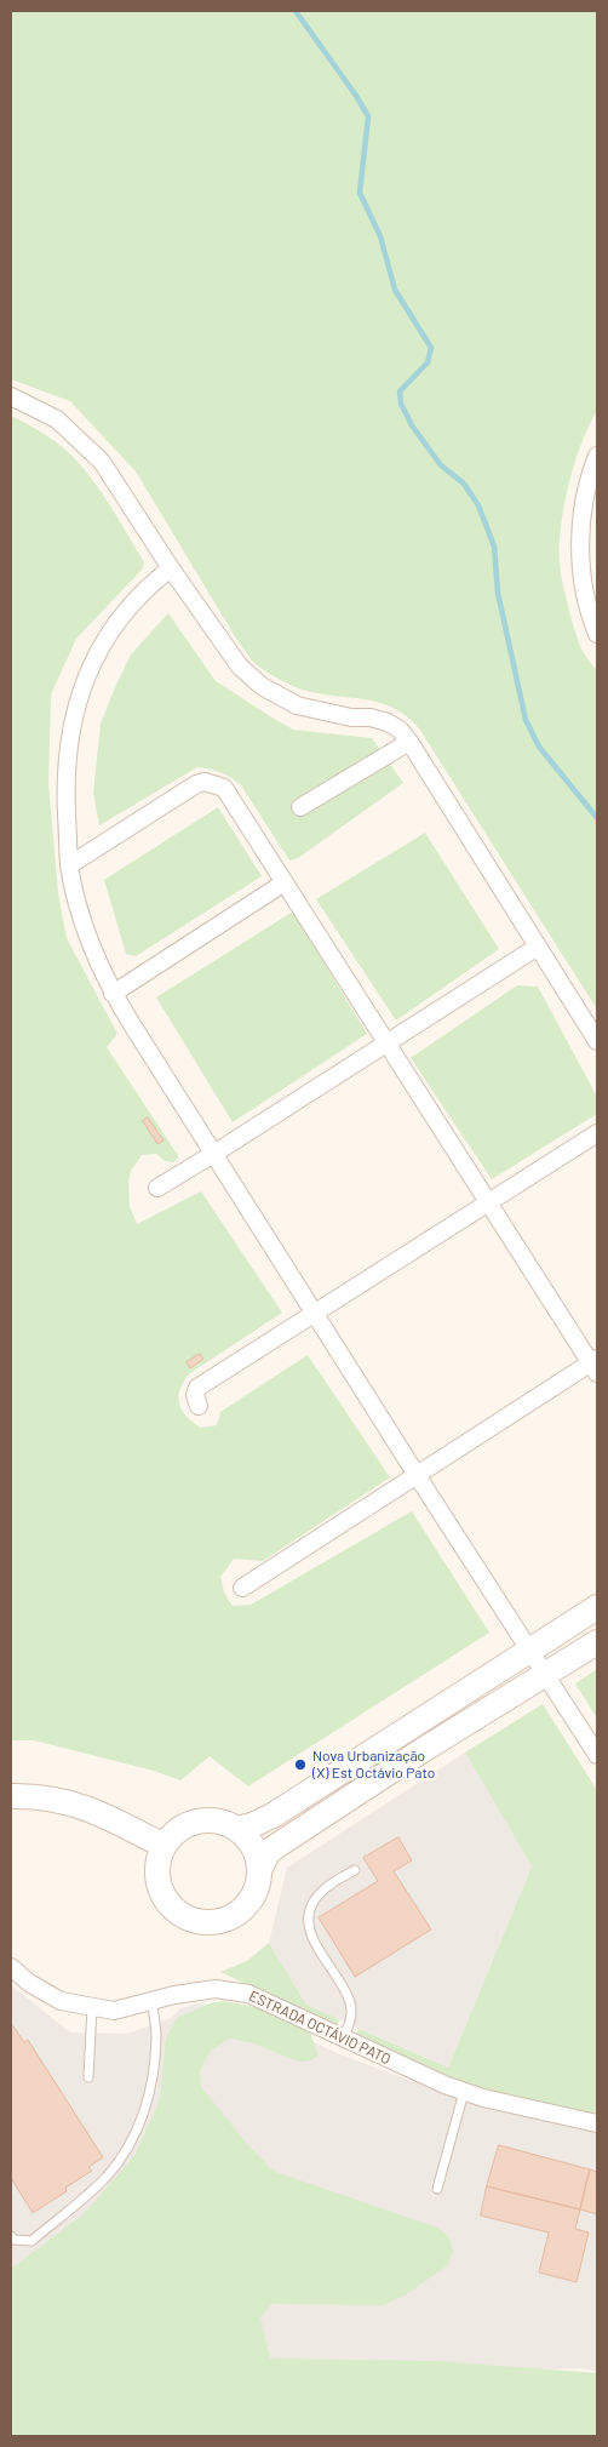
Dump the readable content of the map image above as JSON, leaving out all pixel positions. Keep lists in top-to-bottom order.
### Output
{
  "streets": {
    "street": ["ESTRADA OCTÁVIO PATO"]
  },
  "places": ["Nova Urbanização (X) Est Octávio Pato"]
}
